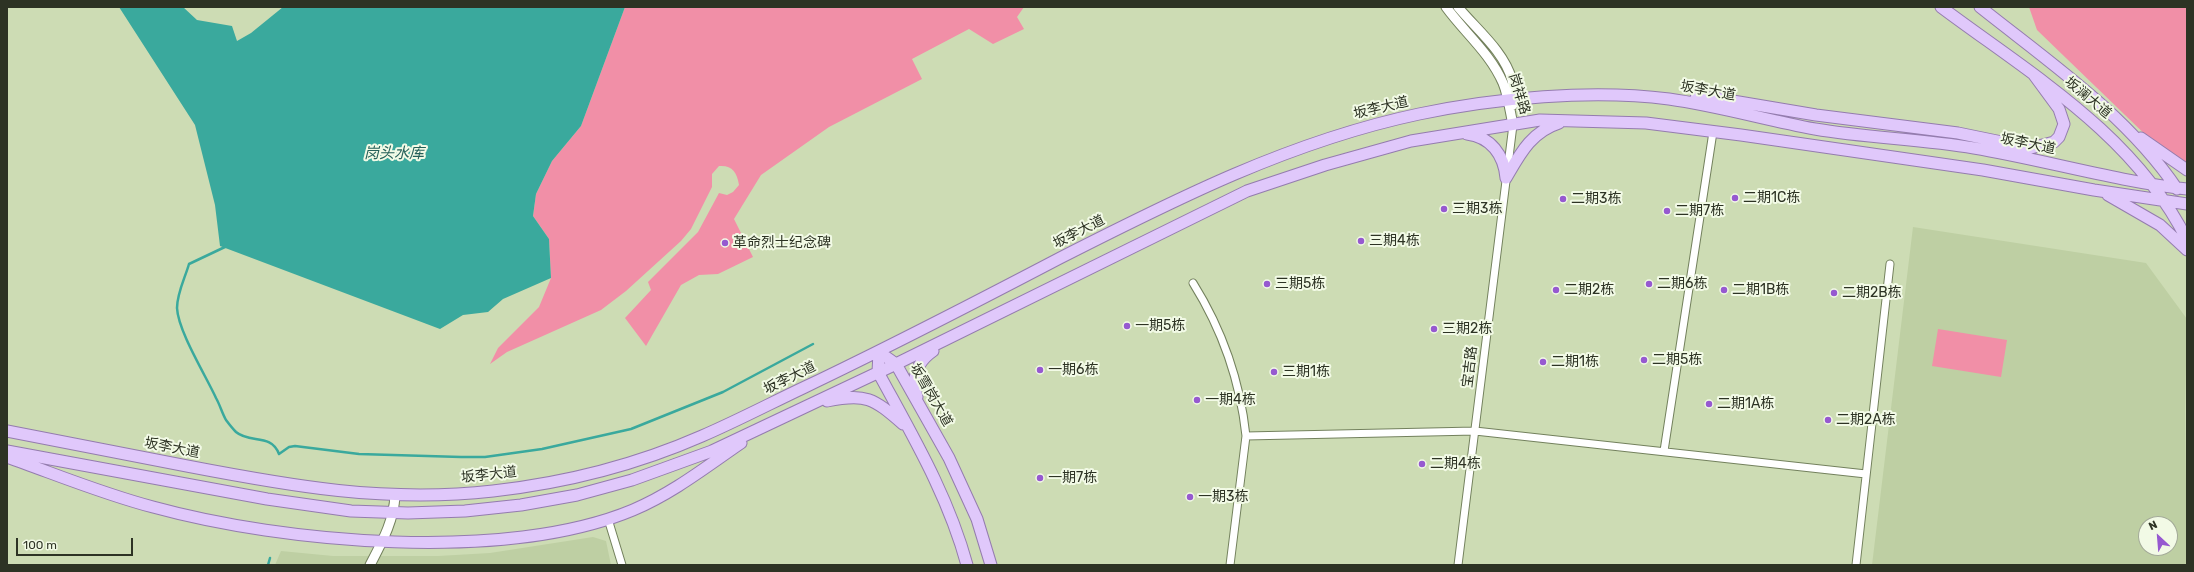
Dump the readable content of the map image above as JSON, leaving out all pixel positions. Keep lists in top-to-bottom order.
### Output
{
  "streets": {
    "main road": ["坂李大道", "坂澜大道", "坂雪岗大道"],
    "street": ["岗祥路", "宝吉路"]
  },
  "crossings": [
    ["坂李大道", "岗祥路"],
    ["坂李大道", "坂澜大道"],
    ["坂李大道", "坂雪岗大道"],
    ["岗祥路", "宝吉路"]
  ],
  "water": ["岗头水库"],
  "places": [
    "二期1C栋",
    "二期3栋",
    "三期3栋",
    "二期7栋",
    "三期4栋",
    "革命烈士纪念碑",
    "三期5栋",
    "二期6栋",
    "二期2栋",
    "二期1B栋",
    "二期2B栋",
    "一期5栋",
    "三期2栋",
    "二期5栋",
    "二期1栋",
    "一期6栋",
    "三期1栋",
    "一期4栋",
    "二期1A栋",
    "二期2A栋",
    "二期4栋",
    "一期7栋",
    "一期3栋"
  ],
  "scale_bar": "100 m",
  "north": "top left"
}
